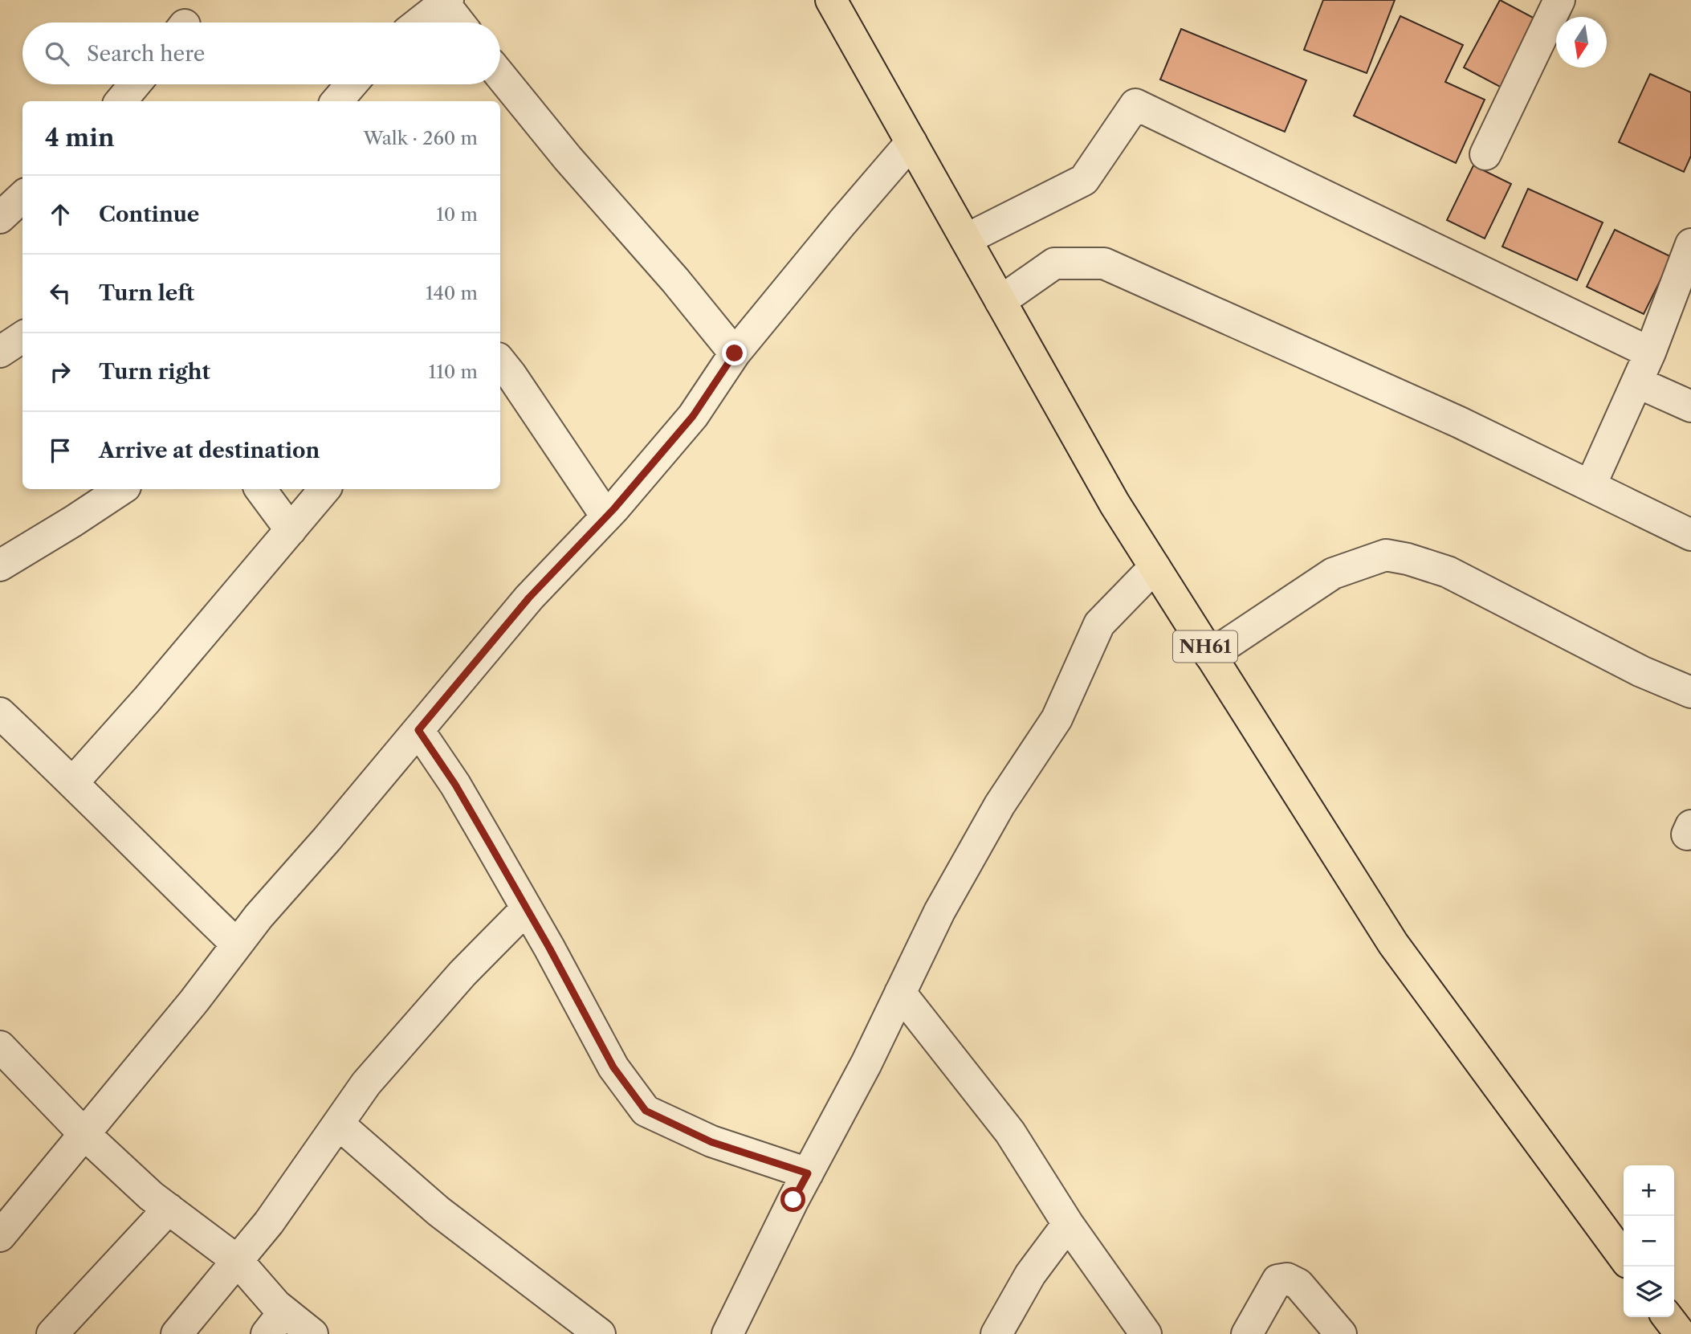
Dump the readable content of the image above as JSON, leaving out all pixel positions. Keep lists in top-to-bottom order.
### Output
{
  "streets": {
    "highway": ["NH61"]
  },
  "north": "bottom",
  "page": {
    "search": "Search here",
    "heading": ["4 min", "Walk · 260 m"],
    "list": [
      ["Continue", "10 m"],
      ["Turn left", "140 m"],
      ["Turn right", "110 m"],
      "Arrive at destination"
    ],
    "map_buttons": ["+", "−"]
  }
}
